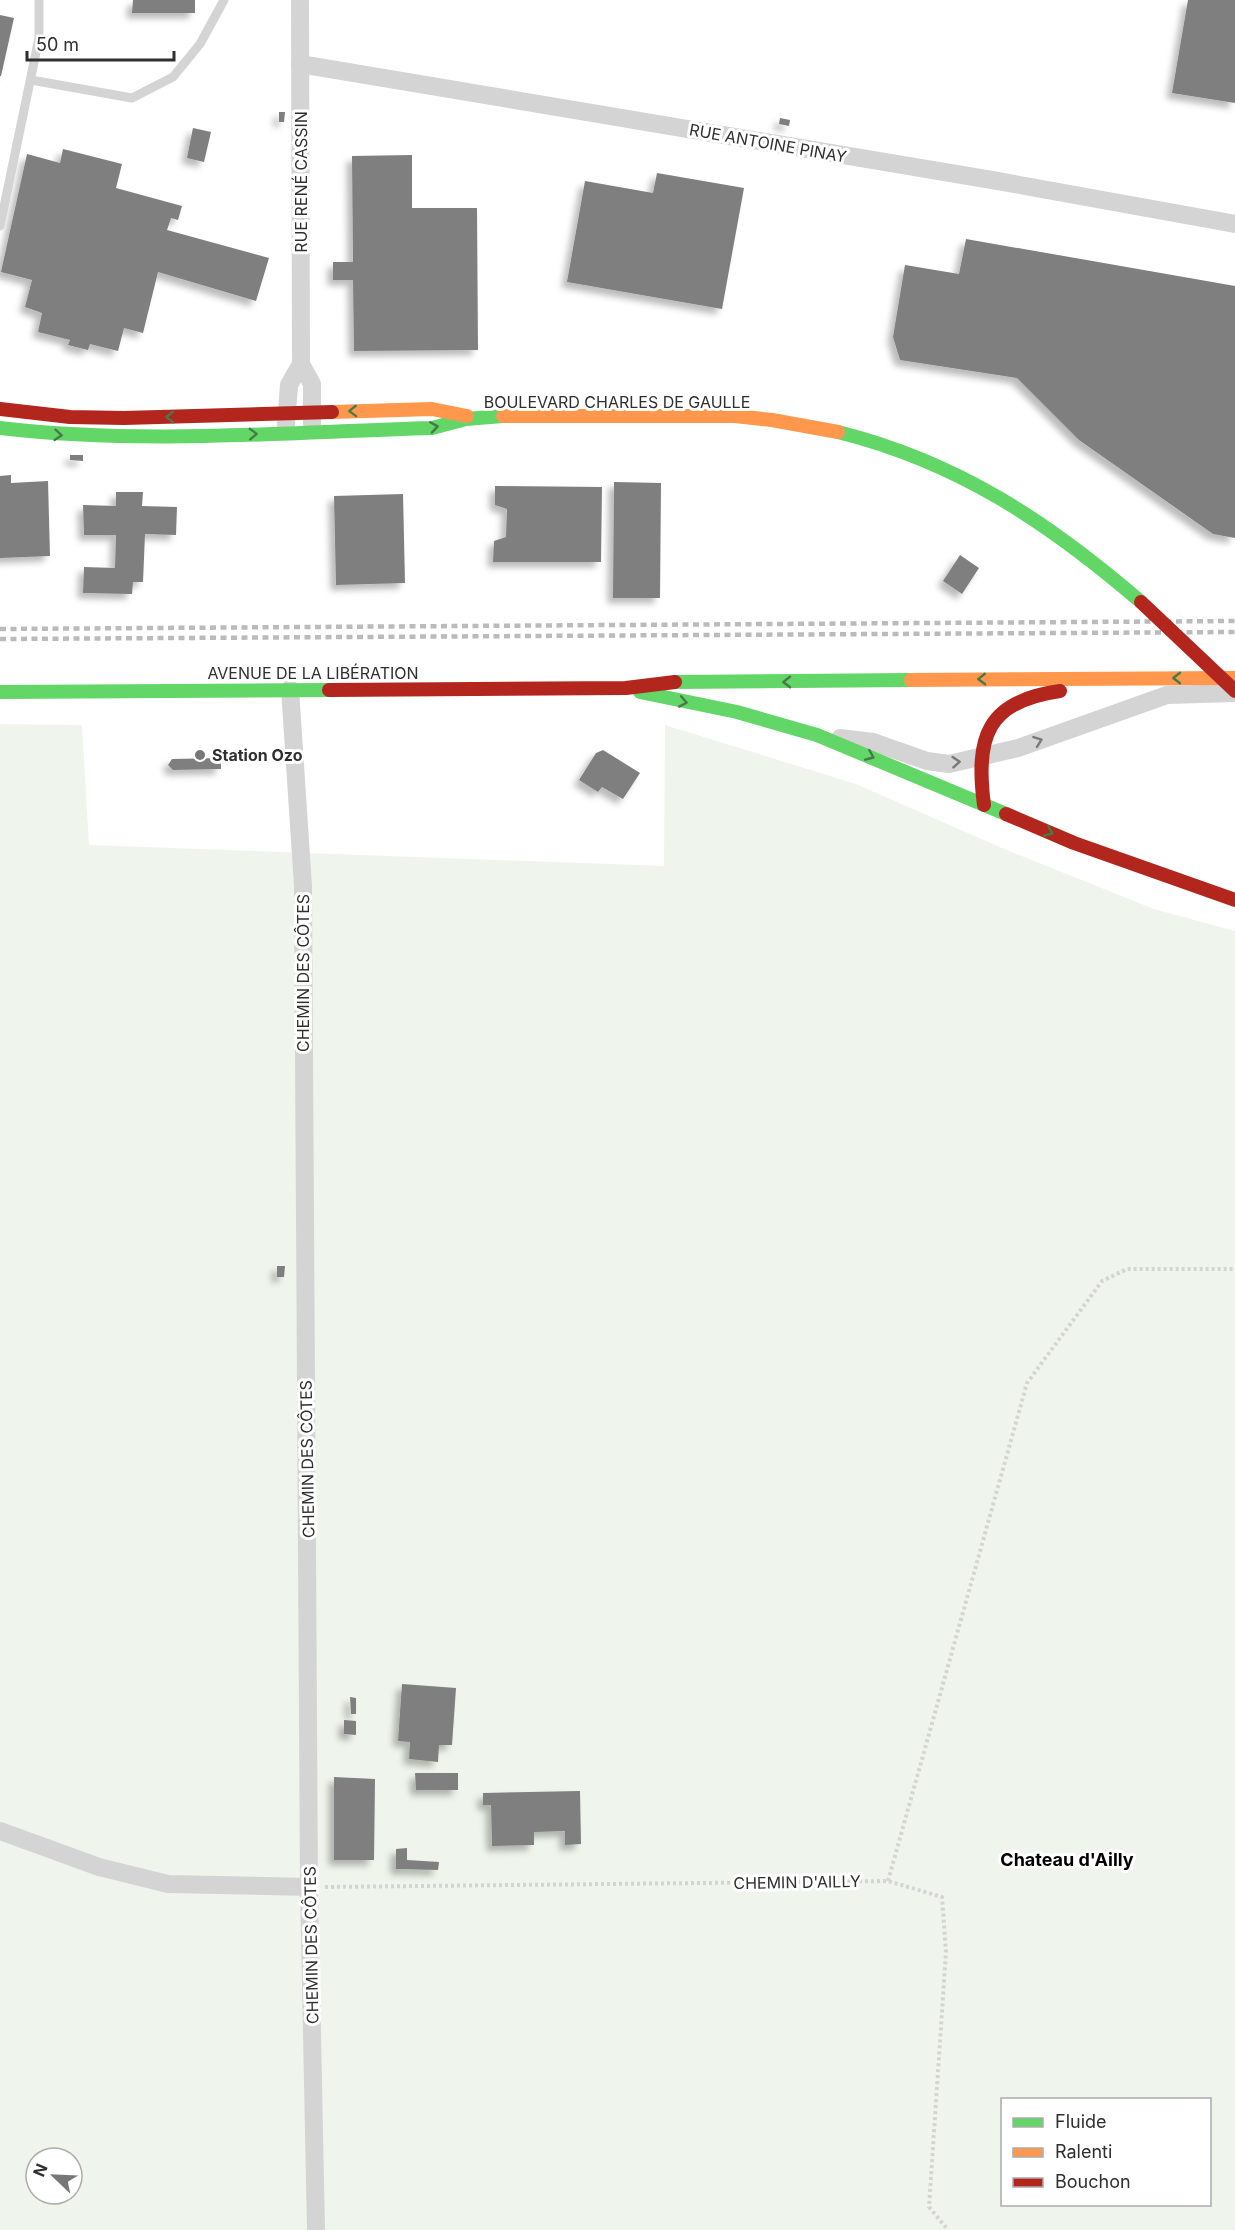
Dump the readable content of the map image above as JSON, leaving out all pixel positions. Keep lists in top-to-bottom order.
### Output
{
  "streets": {
    "street": [
      "RUE ANTOINE PINAY",
      "RUE RENÉ CASSIN",
      "BOULEVARD CHARLES DE GAULLE",
      "AVENUE DE LA LIBÉRATION",
      "CHEMIN DES CÔTES"
    ],
    "path": ["CHEMIN D'AILLY"]
  },
  "crossings": [
    ["RUE ANTOINE PINAY", "RUE RENÉ CASSIN"],
    ["RUE RENÉ CASSIN", "BOULEVARD CHARLES DE GAULLE"],
    ["AVENUE DE LA LIBÉRATION", "CHEMIN DES CÔTES"],
    ["CHEMIN DES CÔTES", "CHEMIN D'AILLY"]
  ],
  "districts": ["Chateau d'Ailly"],
  "places": ["Station Ozo"],
  "legend": ["Fluide", "Ralenti", "Bouchon"],
  "scale_bar": "50 m",
  "north": "top left"
}
